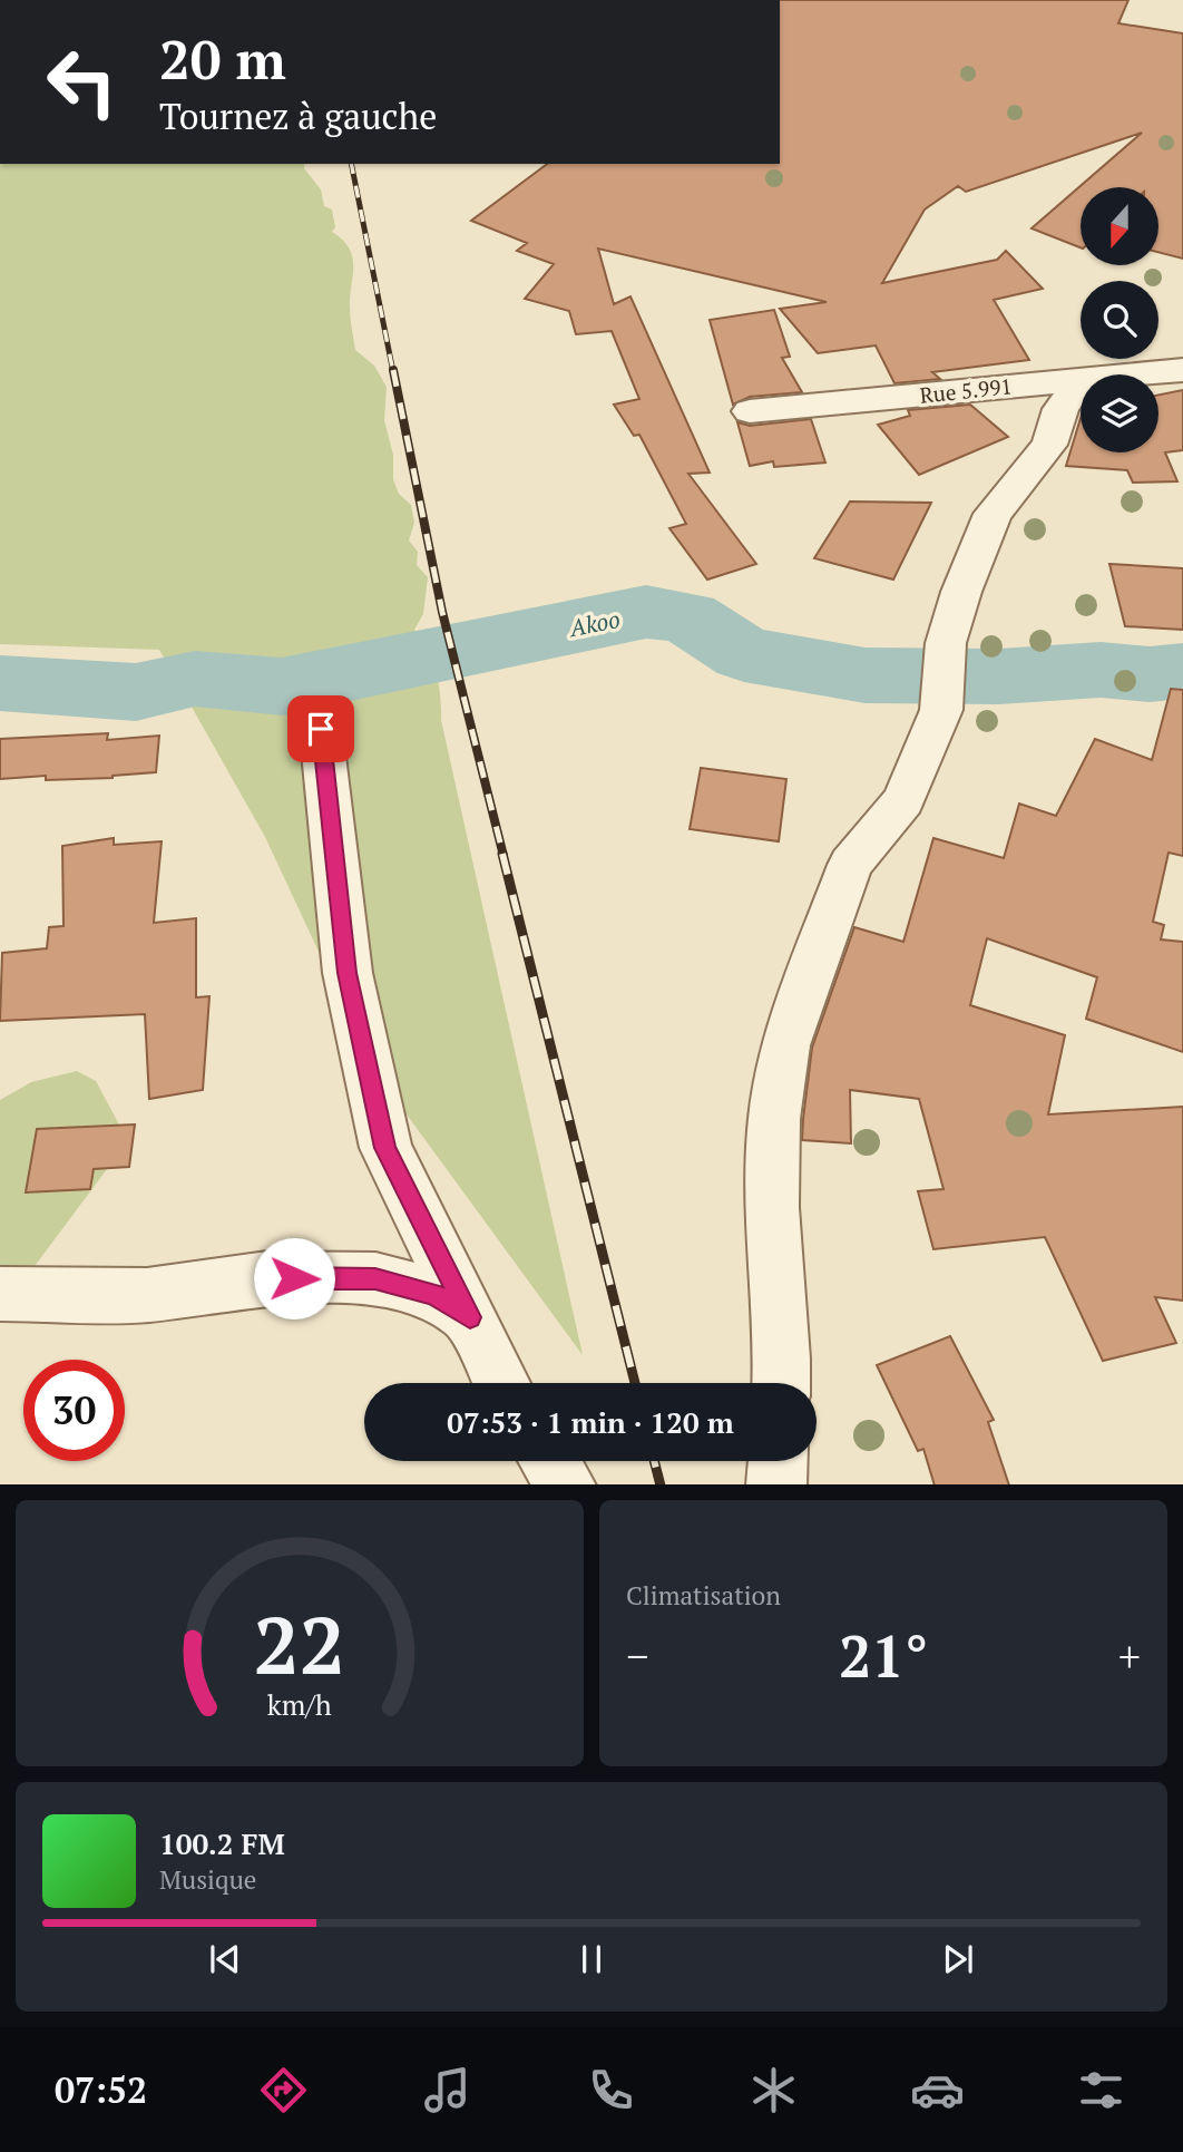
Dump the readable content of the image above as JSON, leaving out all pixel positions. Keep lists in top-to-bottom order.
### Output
{
  "streets": {
    "street": ["Rue 5.991"]
  },
  "water": ["Akoo"],
  "north": "bottom",
  "page": {
    "turn": ["20 m", "Tournez à gauche"],
    "limit": "30",
    "trip": "07:53 · 1 min · 120 m",
    "tile": "Climatisation",
    "heat": ["−", "21°", "+"],
    "song": ["100.2 FM", "Musique"],
    "tabs": "07:52",
    "gauge": ["22", "km/h"]
  }
}
